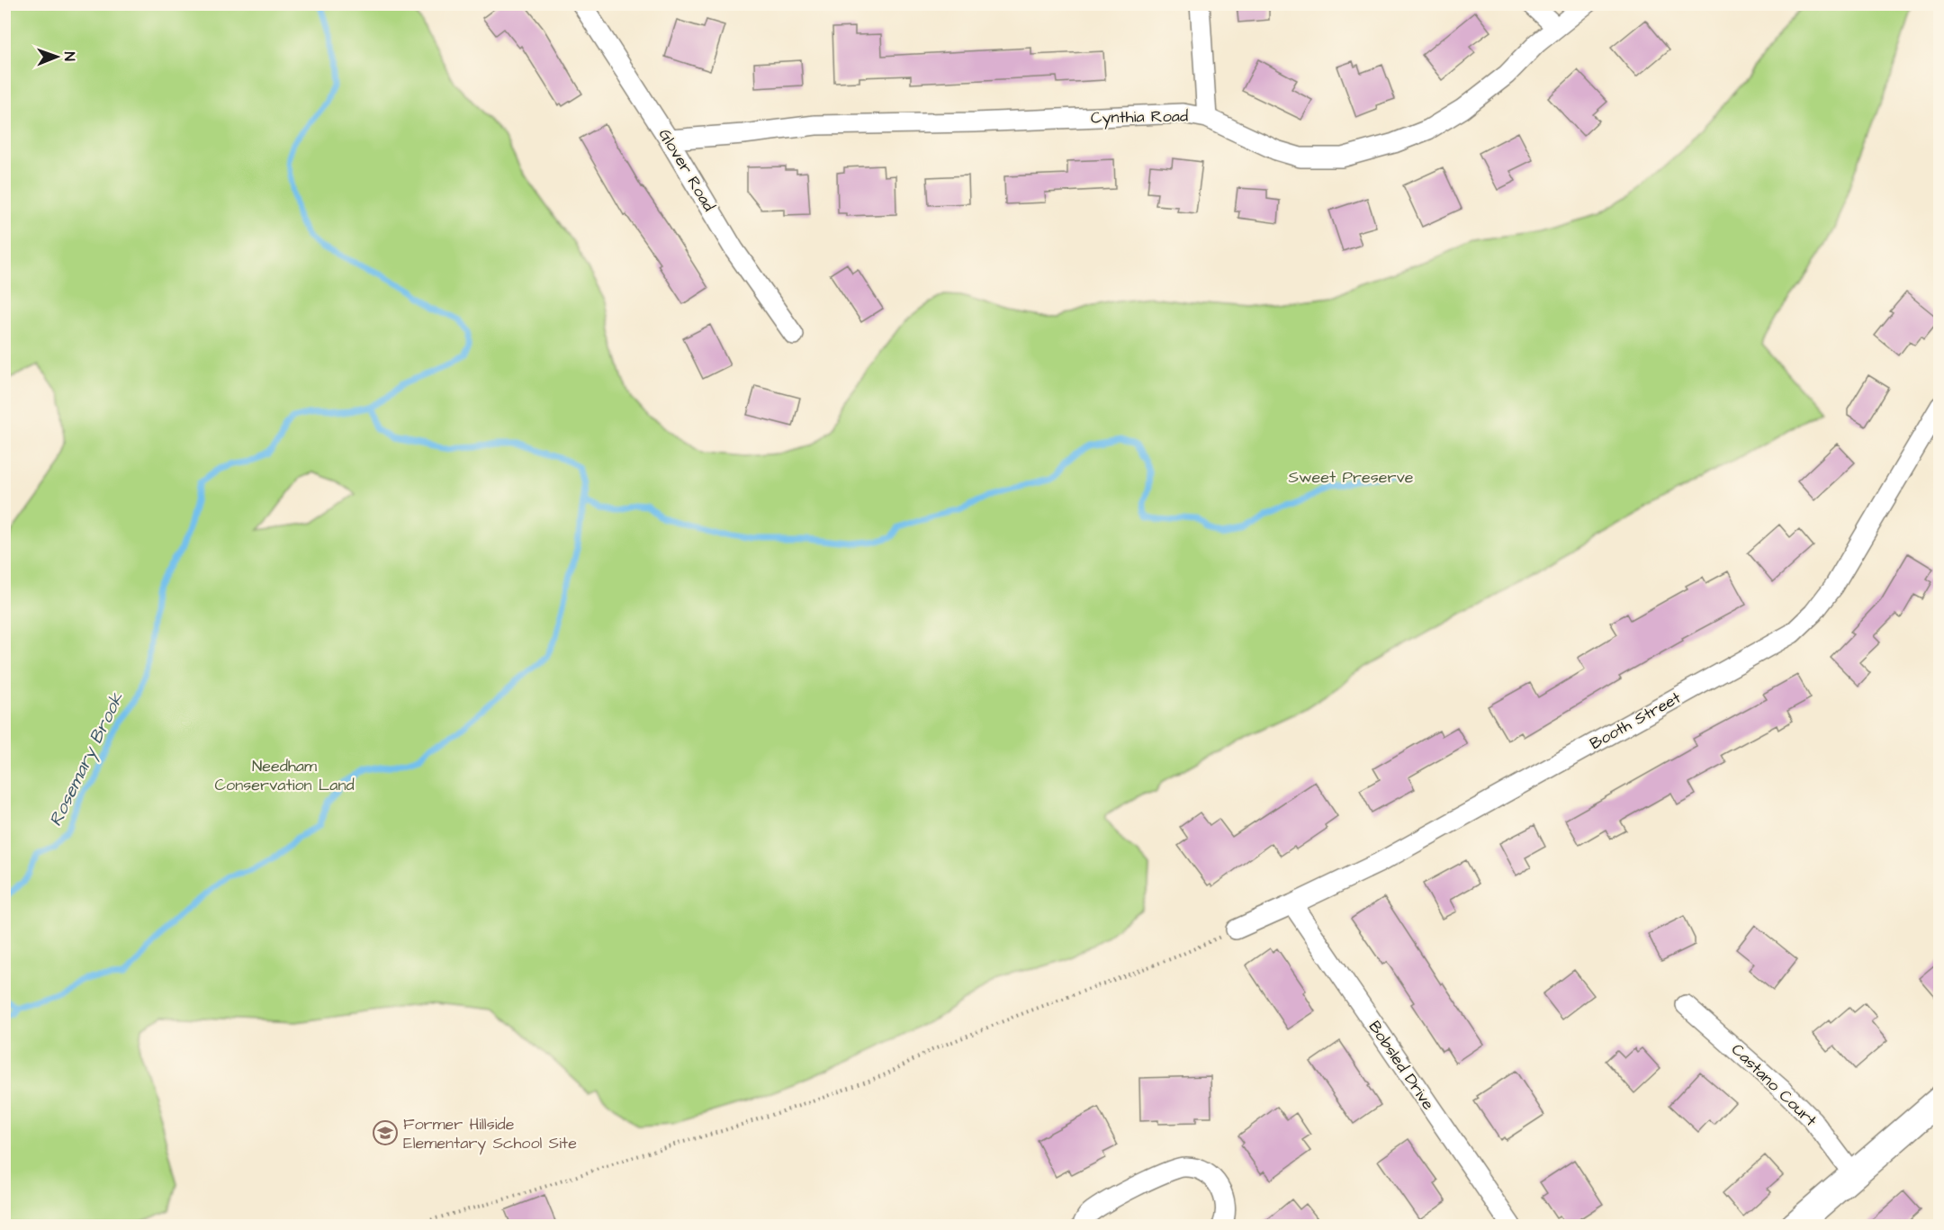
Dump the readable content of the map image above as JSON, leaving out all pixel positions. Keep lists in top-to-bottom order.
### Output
{
  "streets": {
    "street": [
      "Cynthia Road",
      "Glover Road",
      "Booth Street",
      "Bobsled Drive",
      "Castano Court"
    ]
  },
  "crossings": [
    ["Cynthia Road", "Glover Road"],
    ["Booth Street", "Bobsled Drive"]
  ],
  "water": ["Rosemary Brook"],
  "parks": ["Sweet Preserve", "Needham Conservation Land"],
  "places": {
    "school or university": ["Former Hillside Elementary School Site"]
  },
  "north": "right"
}
